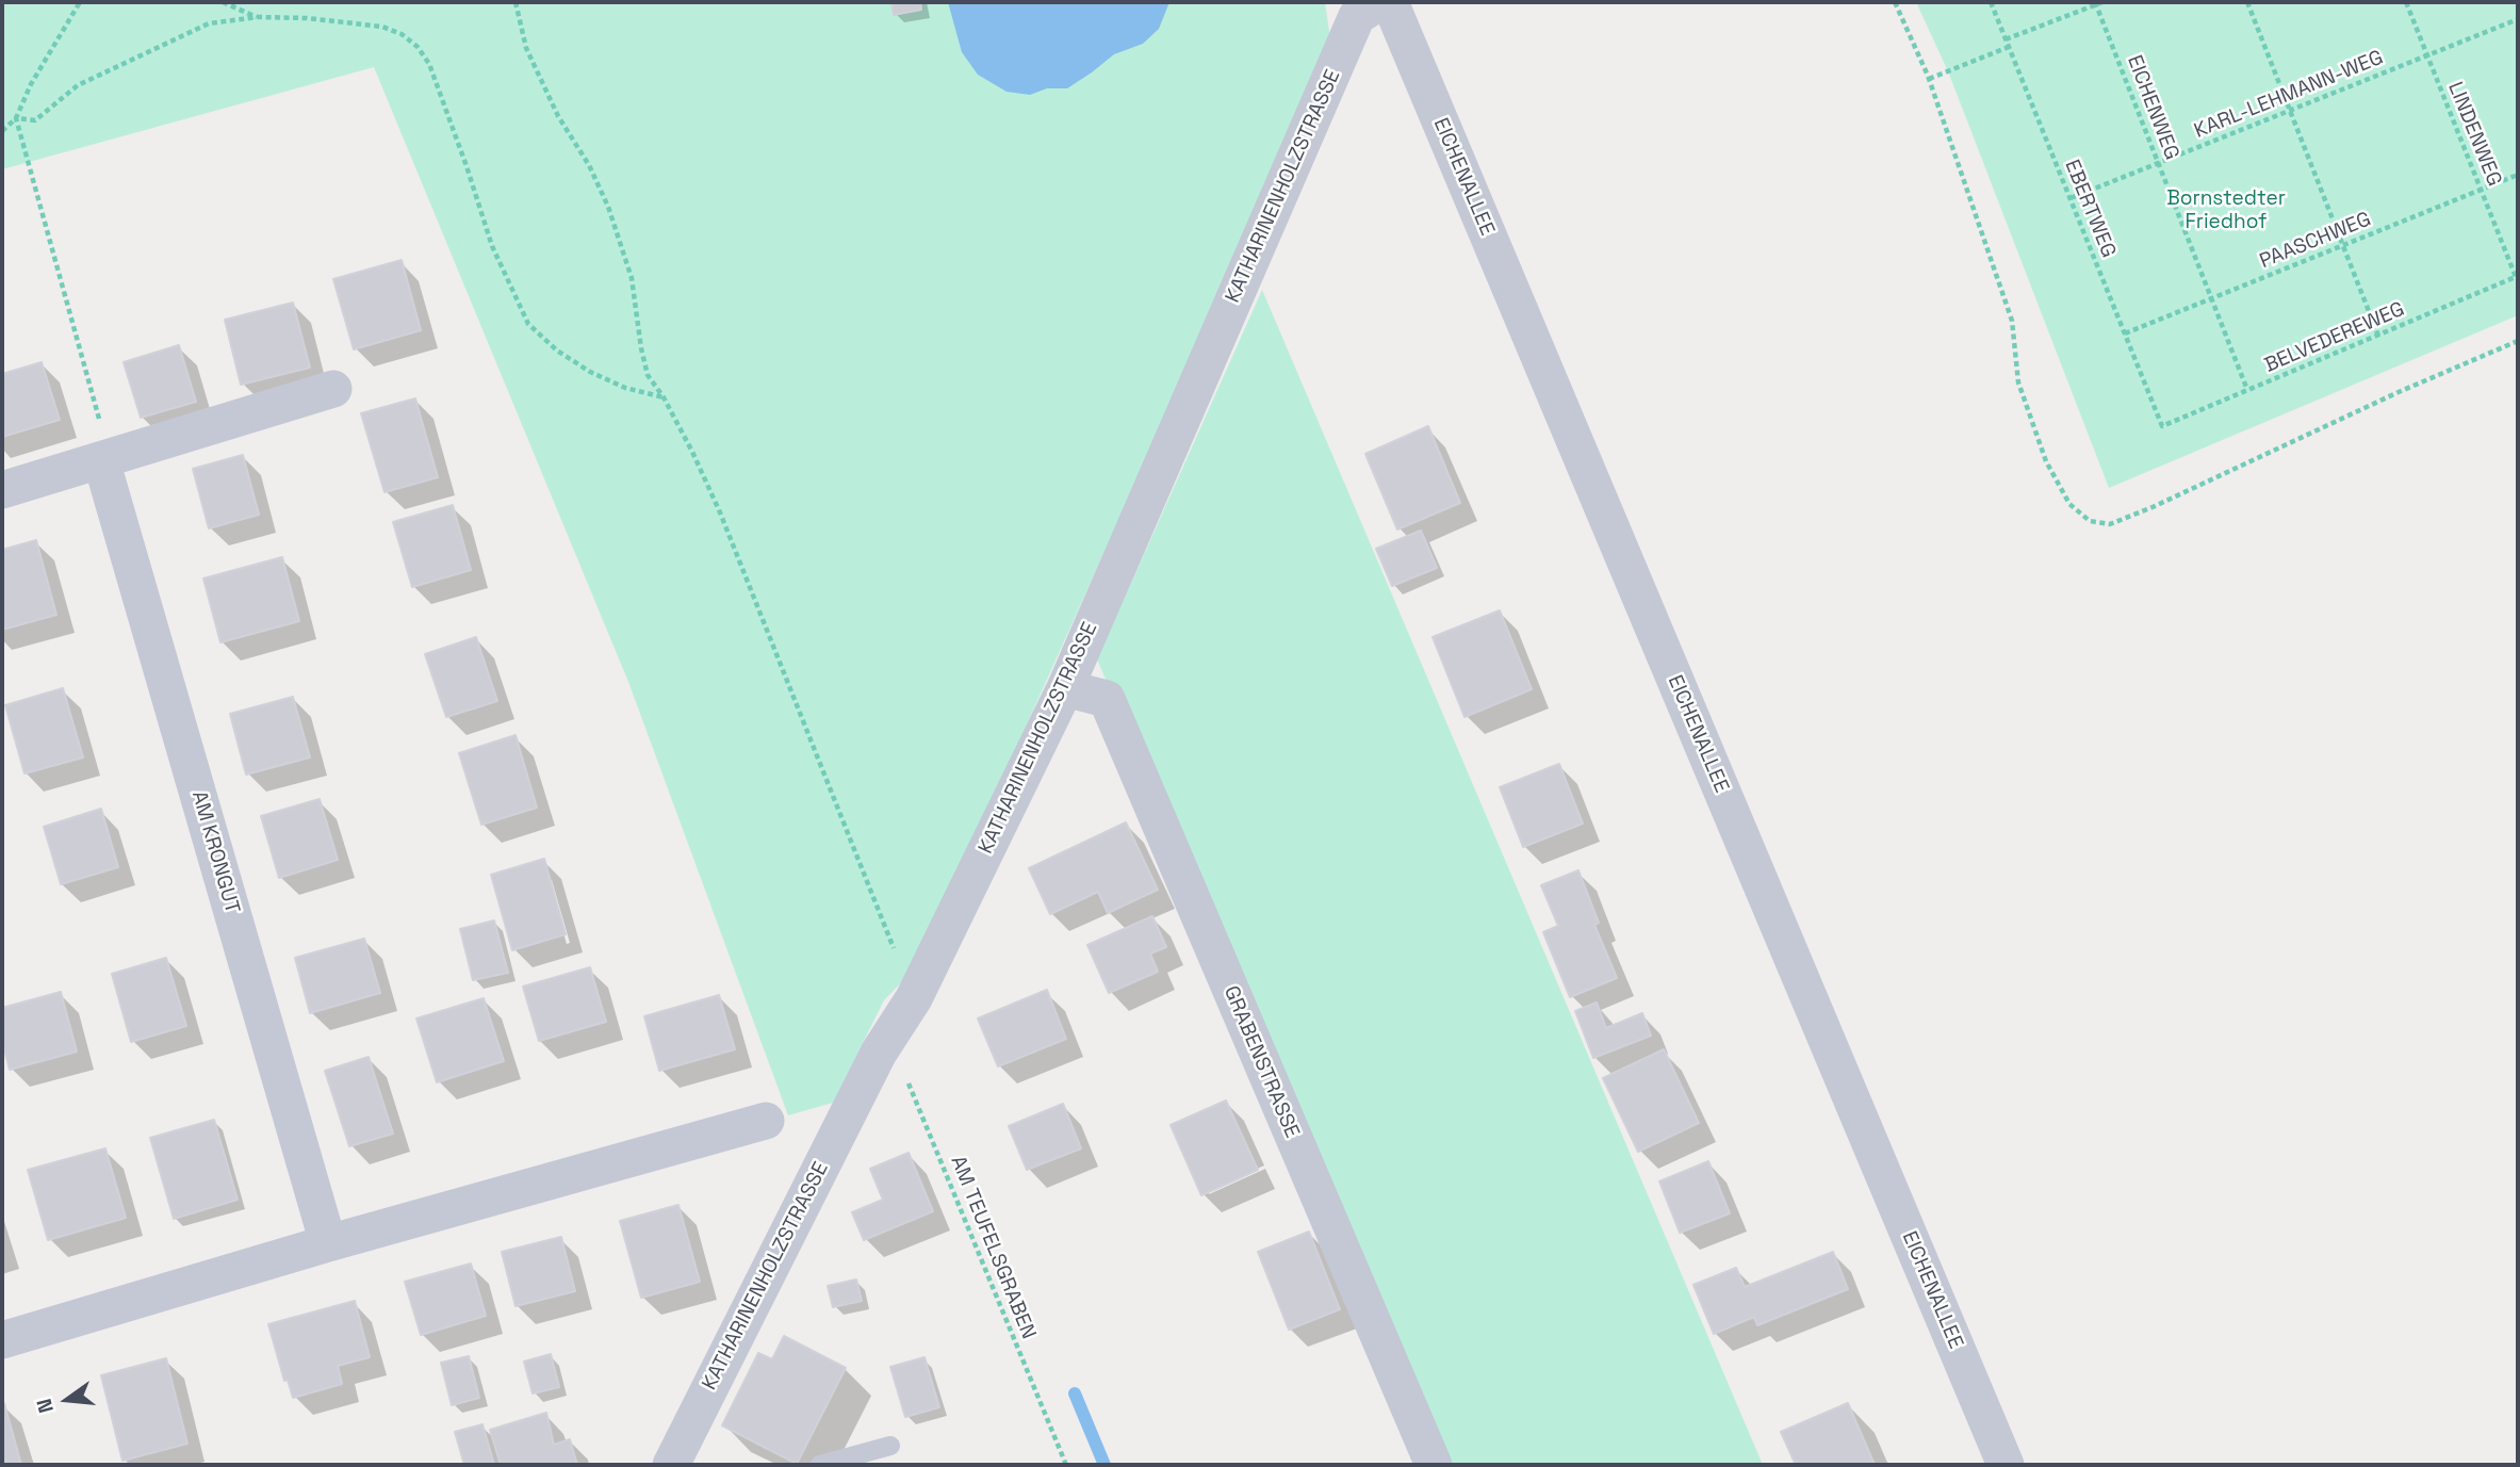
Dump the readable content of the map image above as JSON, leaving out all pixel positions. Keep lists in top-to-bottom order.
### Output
{
  "streets": {
    "street": [
      "EICHENALLEE",
      "KATHARINENHOLZSTRASSE",
      "AM KRONGUT",
      "GRABENSTRASSE"
    ],
    "path": [
      "KARL-LEHMANN-WEG",
      "EICHENWEG",
      "LINDENWEG",
      "EBERTWEG",
      "PAASCHWEG",
      "BELVEDEREWEG",
      "AM TEUFELSGRABEN"
    ]
  },
  "crossings": [
    ["KARL-LEHMANN-WEG", "EICHENWEG"],
    ["KARL-LEHMANN-WEG", "LINDENWEG"],
    ["KARL-LEHMANN-WEG", "EBERTWEG"],
    ["EICHENWEG", "PAASCHWEG"],
    ["EICHENWEG", "BELVEDEREWEG"],
    ["LINDENWEG", "PAASCHWEG"],
    ["LINDENWEG", "BELVEDEREWEG"],
    ["KATHARINENHOLZSTRASSE", "GRABENSTRASSE"],
    ["KATHARINENHOLZSTRASSE", "AM TEUFELSGRABEN"],
    ["EBERTWEG", "PAASCHWEG"],
    ["EBERTWEG", "BELVEDEREWEG"]
  ],
  "parks": ["Bornstedter Friedhof"],
  "north": "left"
}
